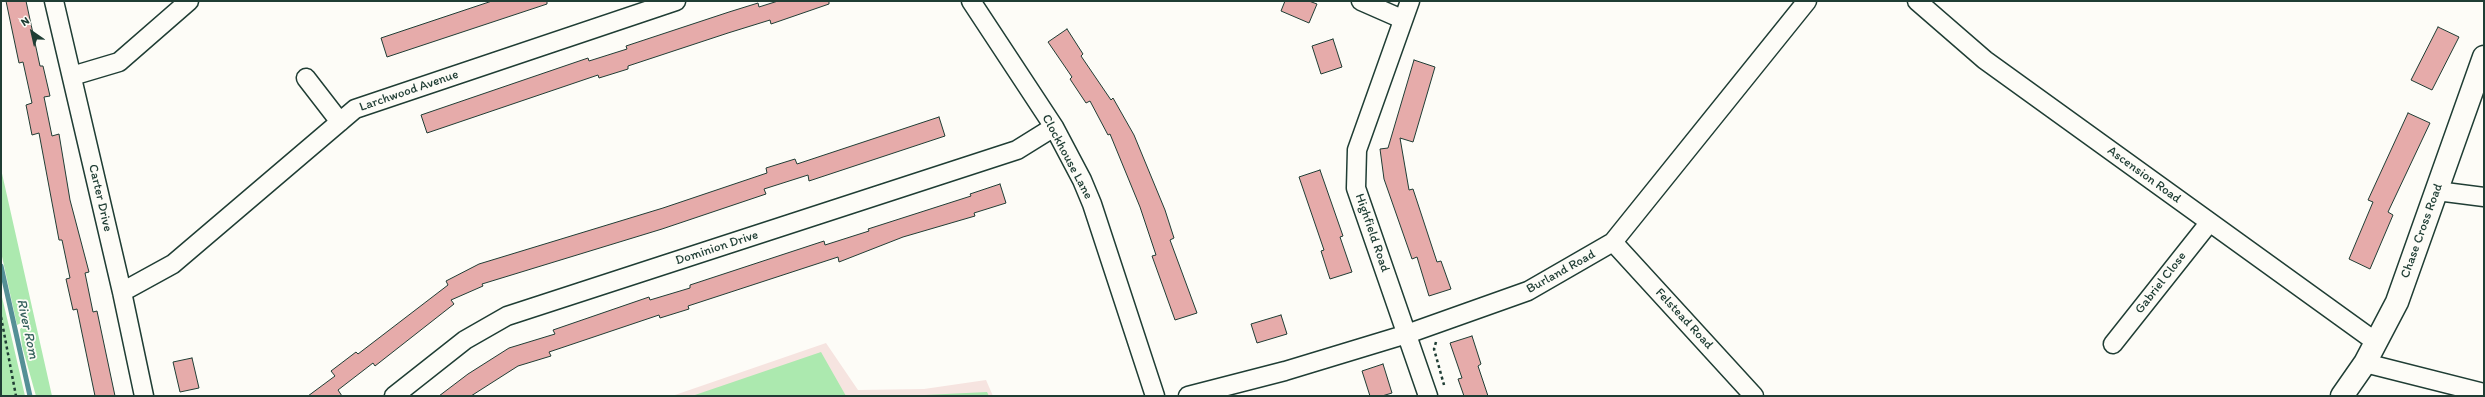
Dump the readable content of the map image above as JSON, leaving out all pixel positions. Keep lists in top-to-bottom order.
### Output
{
  "streets": {
    "main road": ["Chase Cross Road"],
    "street": [
      "Larchwood Avenue",
      "Clockhouse Lane",
      "Ascension Road",
      "Carter Drive",
      "Highfield Road",
      "Dominion Drive",
      "Burland Road",
      "Gabriel Close",
      "Felstead Road"
    ]
  },
  "crossings": [
    ["Larchwood Avenue", "Carter Drive"],
    ["Clockhouse Lane", "Dominion Drive"],
    ["Ascension Road", "Chase Cross Road"],
    ["Ascension Road", "Gabriel Close"],
    ["Highfield Road", "Burland Road"],
    ["Burland Road", "Felstead Road"]
  ],
  "water": ["River Rom"],
  "north": "top left"
}
